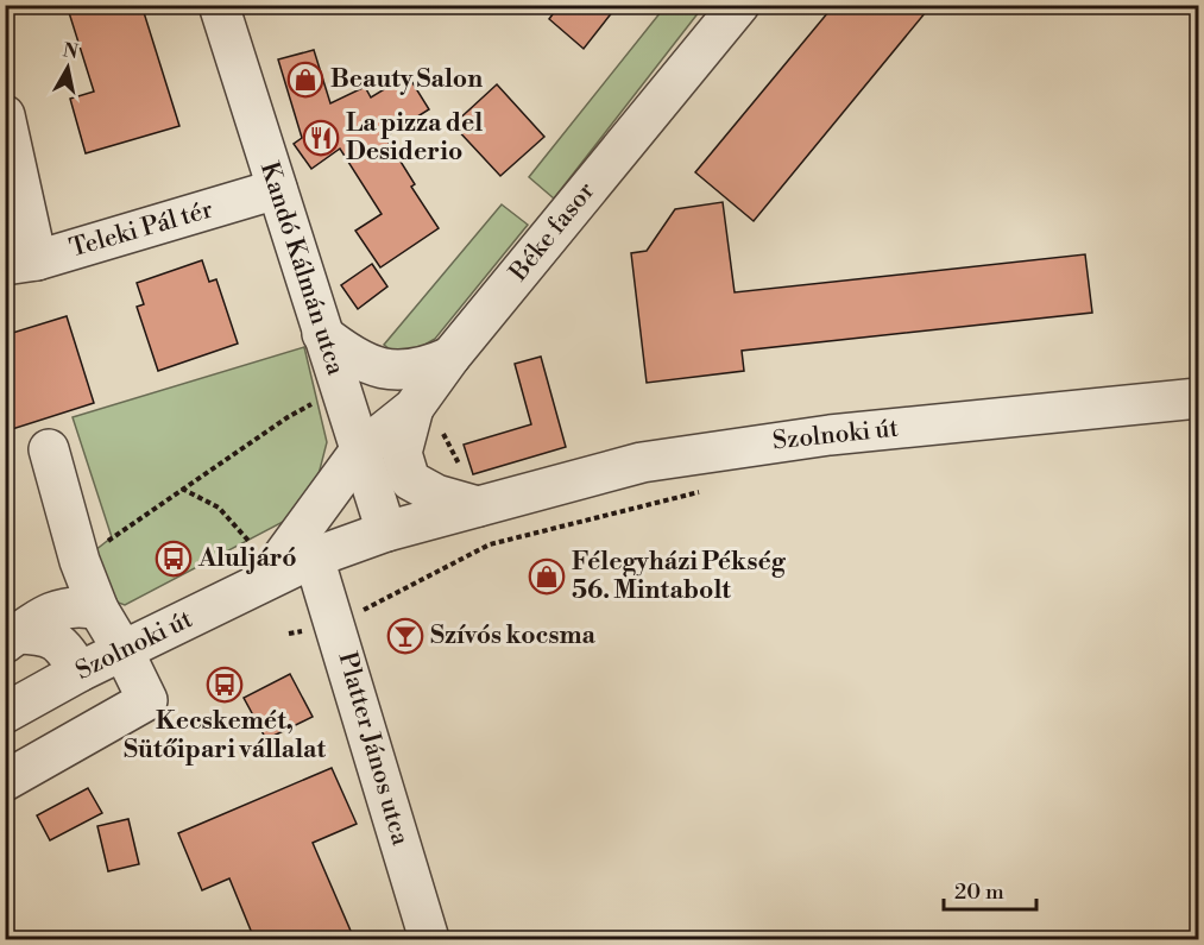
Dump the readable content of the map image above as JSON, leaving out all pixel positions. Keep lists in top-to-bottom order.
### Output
{
  "streets": {
    "street": [
      "Teleki Pál tér",
      "Béke fasor",
      "Kandó Kálmán utca",
      "Szolnoki út",
      "Platter János utca"
    ]
  },
  "crossings": [
    ["Teleki Pál tér", "Kandó Kálmán utca"],
    ["Béke fasor", "Kandó Kálmán utca"],
    ["Béke fasor", "Szolnoki út"],
    ["Kandó Kálmán utca", "Szolnoki út"],
    ["Szolnoki út", "Platter János utca"]
  ],
  "places": {
    "shop": ["Beauty Salon", "Félegyházi Pékség 56. Mintabolt"],
    "restaurant": ["La pizza del Desiderio"],
    "bus stop": ["Aluljáró", "Kecskemét, Sütőipari vállalat"],
    "bar": ["Szívós kocsma"]
  },
  "scale_bar": "20 m",
  "north": "top"
}
